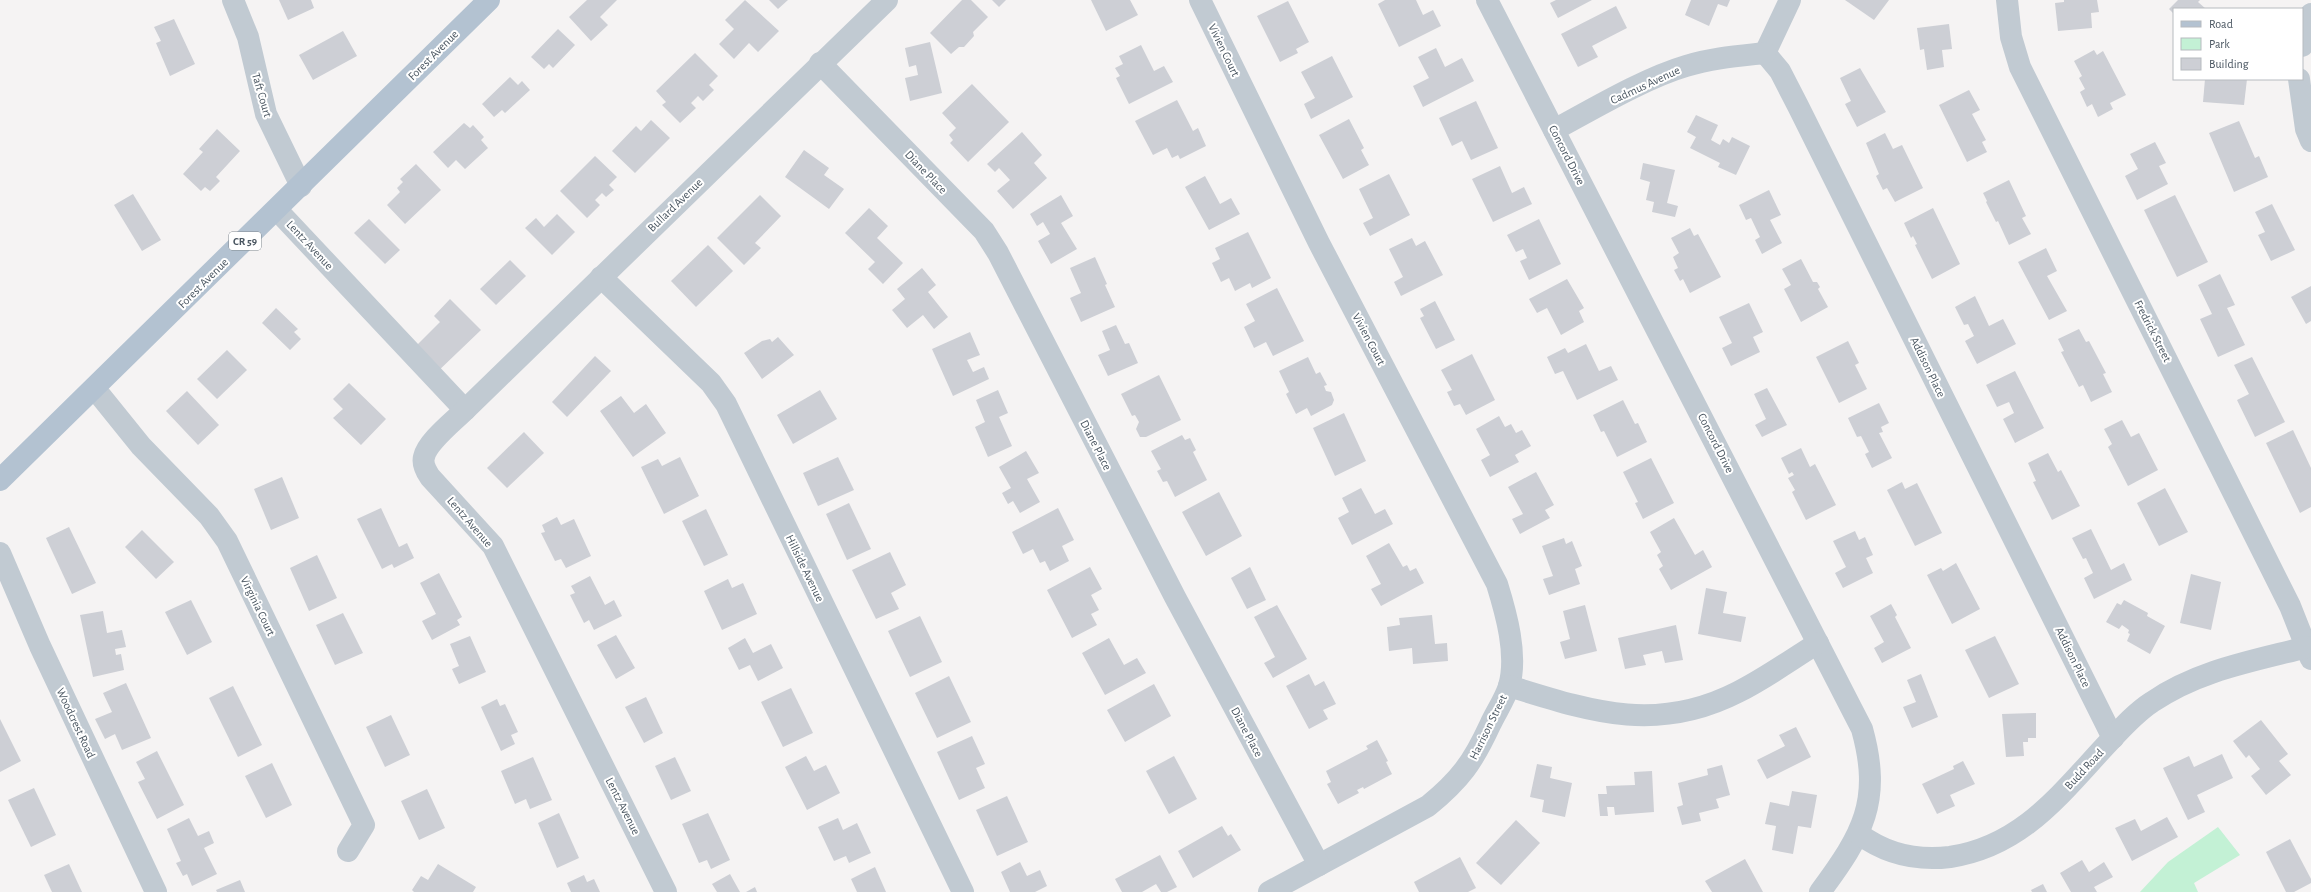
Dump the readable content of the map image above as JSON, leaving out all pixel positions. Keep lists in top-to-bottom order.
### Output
{
  "streets": {
    "main road": ["Forest Avenue", "CR 59"],
    "street": [
      "Vivien Court",
      "Cadmus Avenue",
      "Taft Court",
      "Concord Drive",
      "Diane Place",
      "Bullard Avenue",
      "Lentz Avenue",
      "Fredrick Street",
      "Addison Place",
      "Hillside Avenue",
      "Virginia Court",
      "Woodcrest Road",
      "Harrison Street",
      "Budd Road"
    ]
  },
  "crossings": [
    ["Vivien Court", "Harrison Street"],
    ["Forest Avenue", "Taft Court"],
    ["Forest Avenue", "Lentz Avenue"],
    ["Forest Avenue", "Virginia Court"],
    ["Cadmus Avenue", "Concord Drive"],
    ["Cadmus Avenue", "Addison Place"],
    ["Concord Drive", "Harrison Street"],
    ["Concord Drive", "Budd Road"],
    ["Diane Place", "Bullard Avenue"],
    ["Diane Place", "Harrison Street"],
    ["Bullard Avenue", "Lentz Avenue"],
    ["Bullard Avenue", "Hillside Avenue"],
    ["Fredrick Street", "Budd Road"],
    ["Addison Place", "Budd Road"]
  ],
  "legend": ["Road", "Park", "Building"]
}
